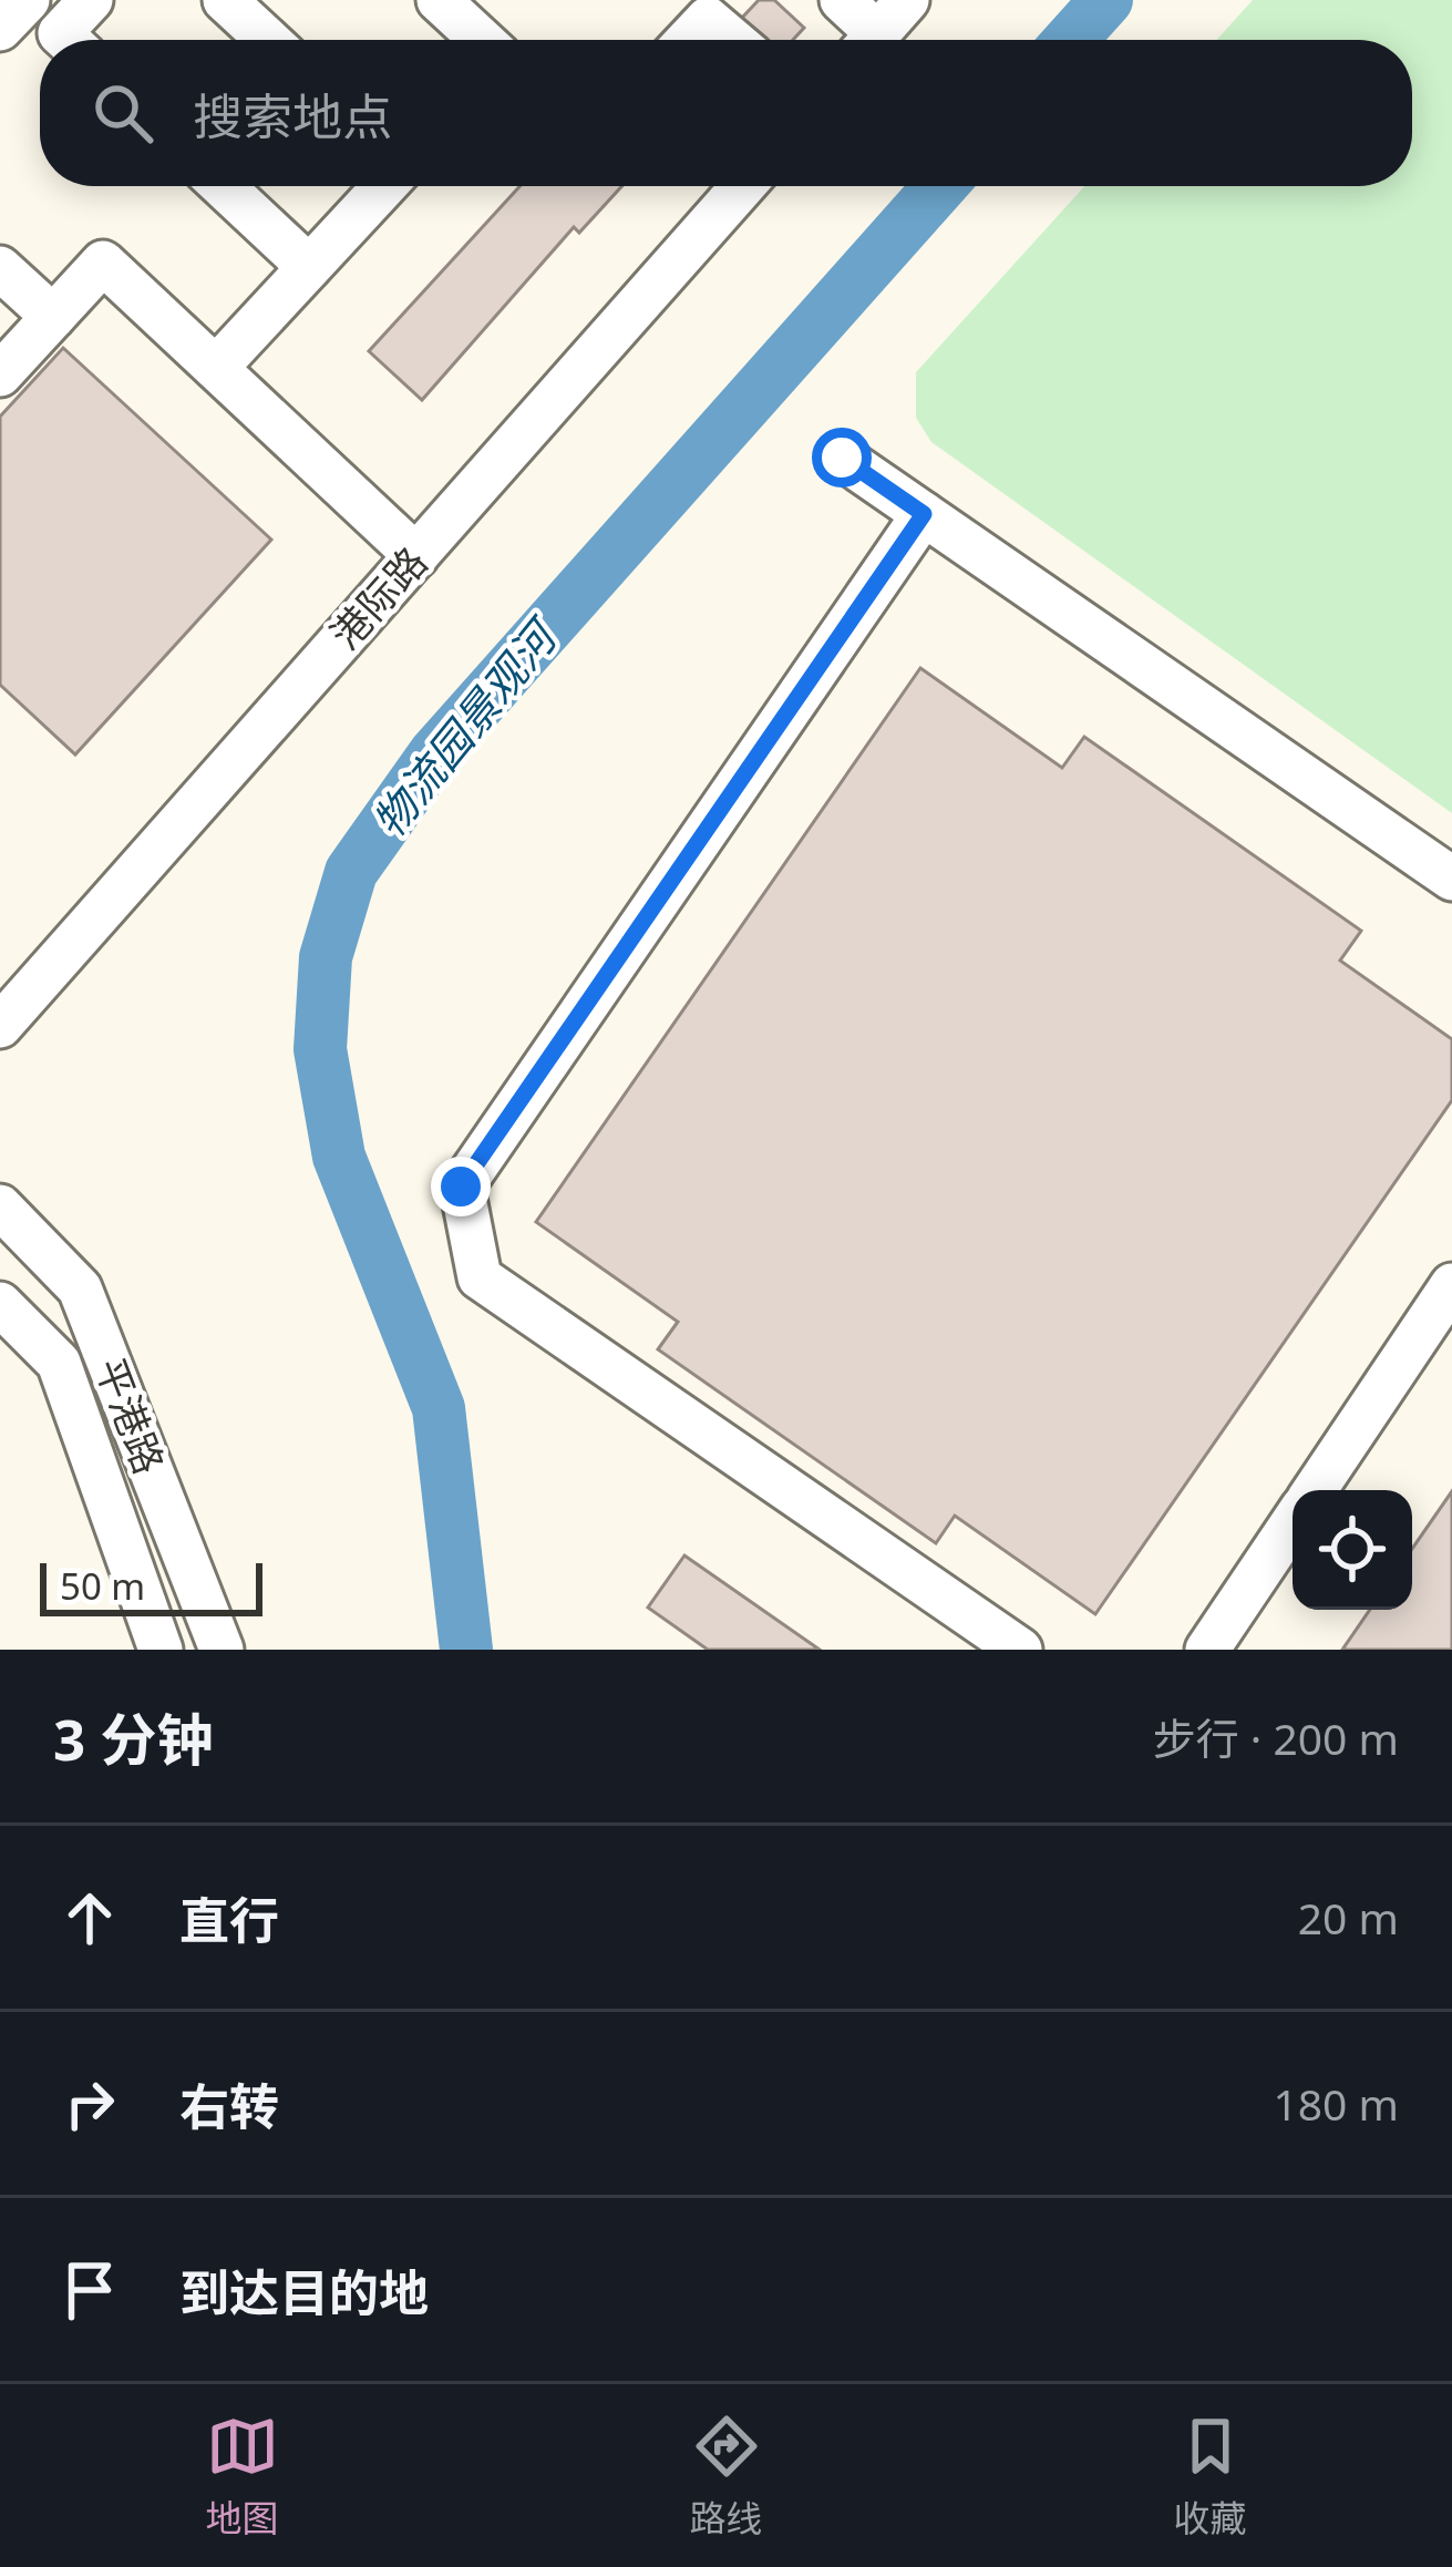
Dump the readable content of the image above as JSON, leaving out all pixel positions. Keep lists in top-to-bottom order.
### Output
{
  "streets": {
    "street": ["港际路", "平港路"]
  },
  "water": ["物流园景观河"],
  "scale_bar": "50 m",
  "page": {
    "search": "搜索地点",
    "scale": "50 m",
    "heading": ["3 分钟", "步行 · 200 m"],
    "list": [
      ["直行", "20 m"],
      ["右转", "180 m"],
      "到达目的地"
    ],
    "nav": ["地图", "路线", "收藏"]
  }
}
